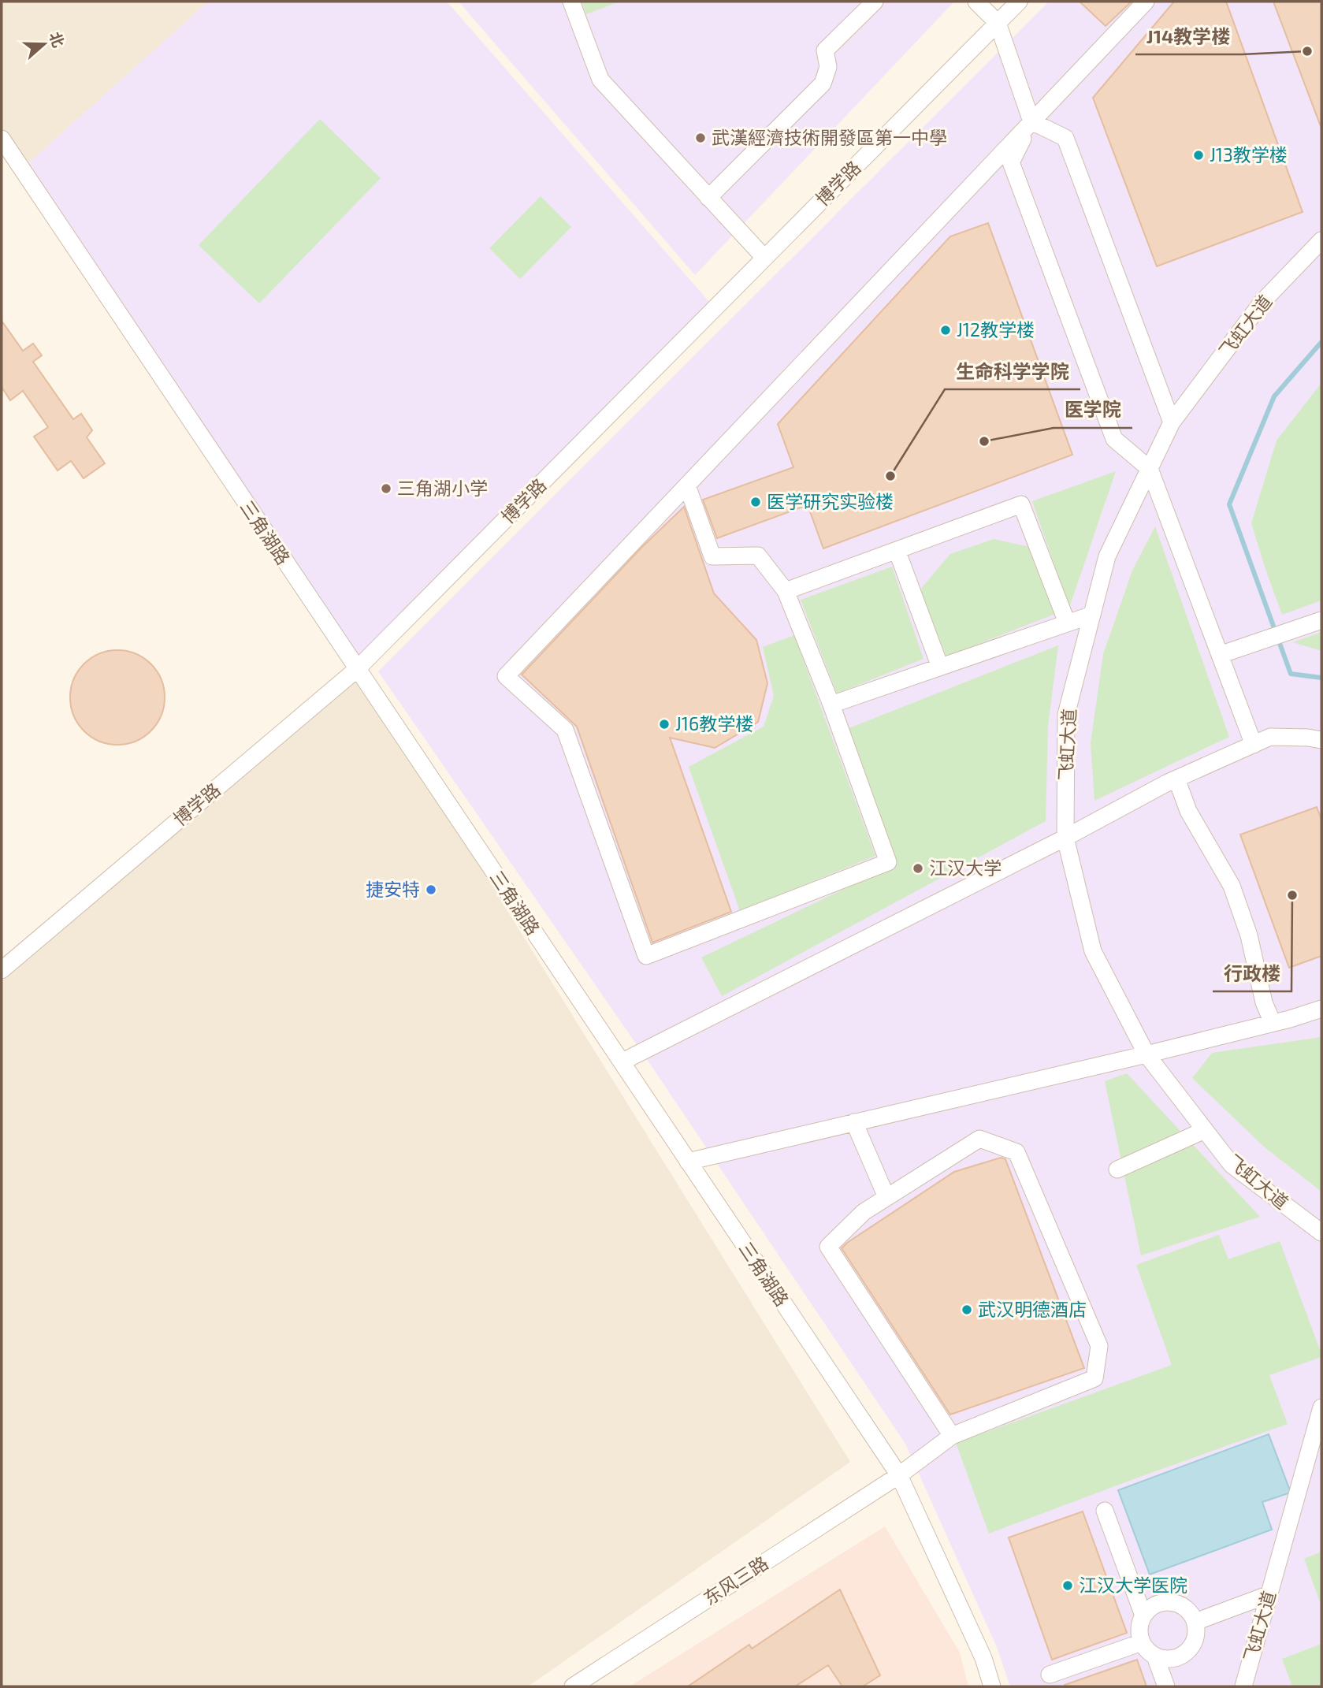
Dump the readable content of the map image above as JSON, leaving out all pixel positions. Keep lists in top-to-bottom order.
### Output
{
  "streets": {
    "street": [
      "博学路",
      "飞虹大道",
      "三角湖路",
      "东风三路"
    ]
  },
  "crossings": [
    ["博学路", "三角湖路"],
    ["三角湖路", "东风三路"]
  ],
  "places": [
    "J14教学楼",
    "武漢經濟技術開發區第一中學",
    "J13教学楼",
    "J12教学楼",
    "医学院",
    "生命科学学院",
    "三角湖小学",
    "医学研究实验楼",
    "J16教学楼",
    "江汉大学",
    "捷安特",
    "行政楼",
    "武汉明德酒店",
    "江汉大学医院"
  ],
  "north": "right"
}
